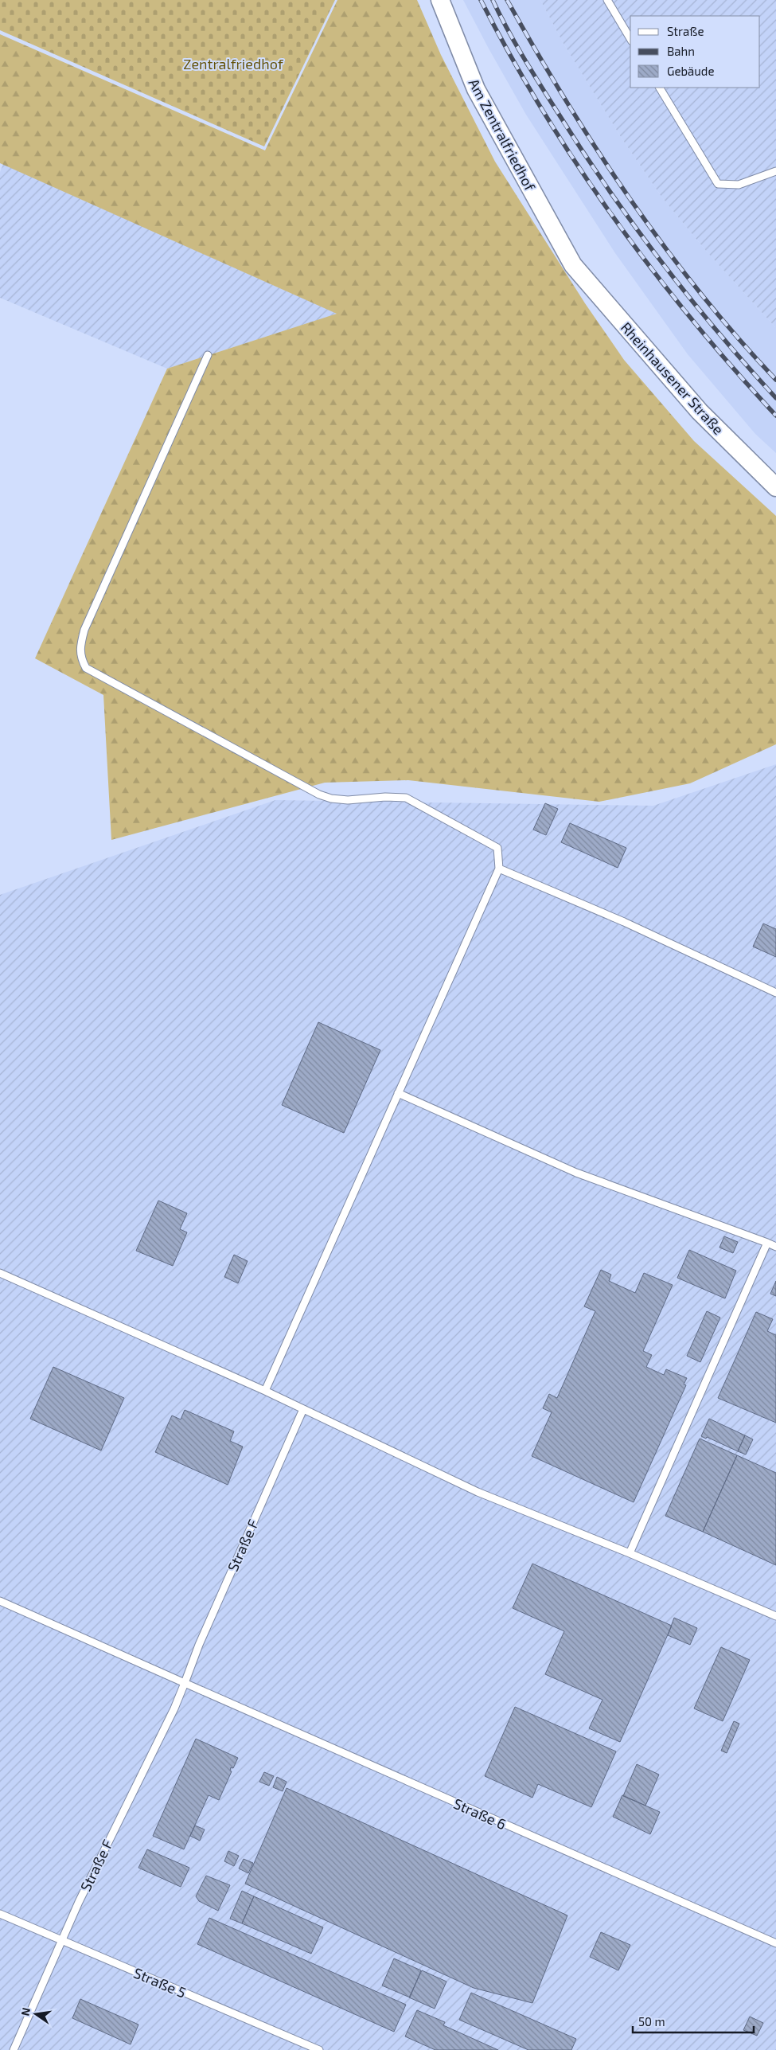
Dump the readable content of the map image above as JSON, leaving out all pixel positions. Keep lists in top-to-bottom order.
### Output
{
  "streets": {
    "street": ["Am Zentralfriedhof", "Rheinhausener Straße"],
    "lane": ["Straße F", "Straße 6", "Straße 5"]
  },
  "crossings": [
    ["Am Zentralfriedhof", "Rheinhausener Straße"],
    ["Straße F", "Straße 6"],
    ["Straße F", "Straße 5"]
  ],
  "parks": ["Zentralfriedhof"],
  "legend": ["Straße", "Bahn", "Gebäude"],
  "scale_bar": "50 m",
  "north": "left"
}
